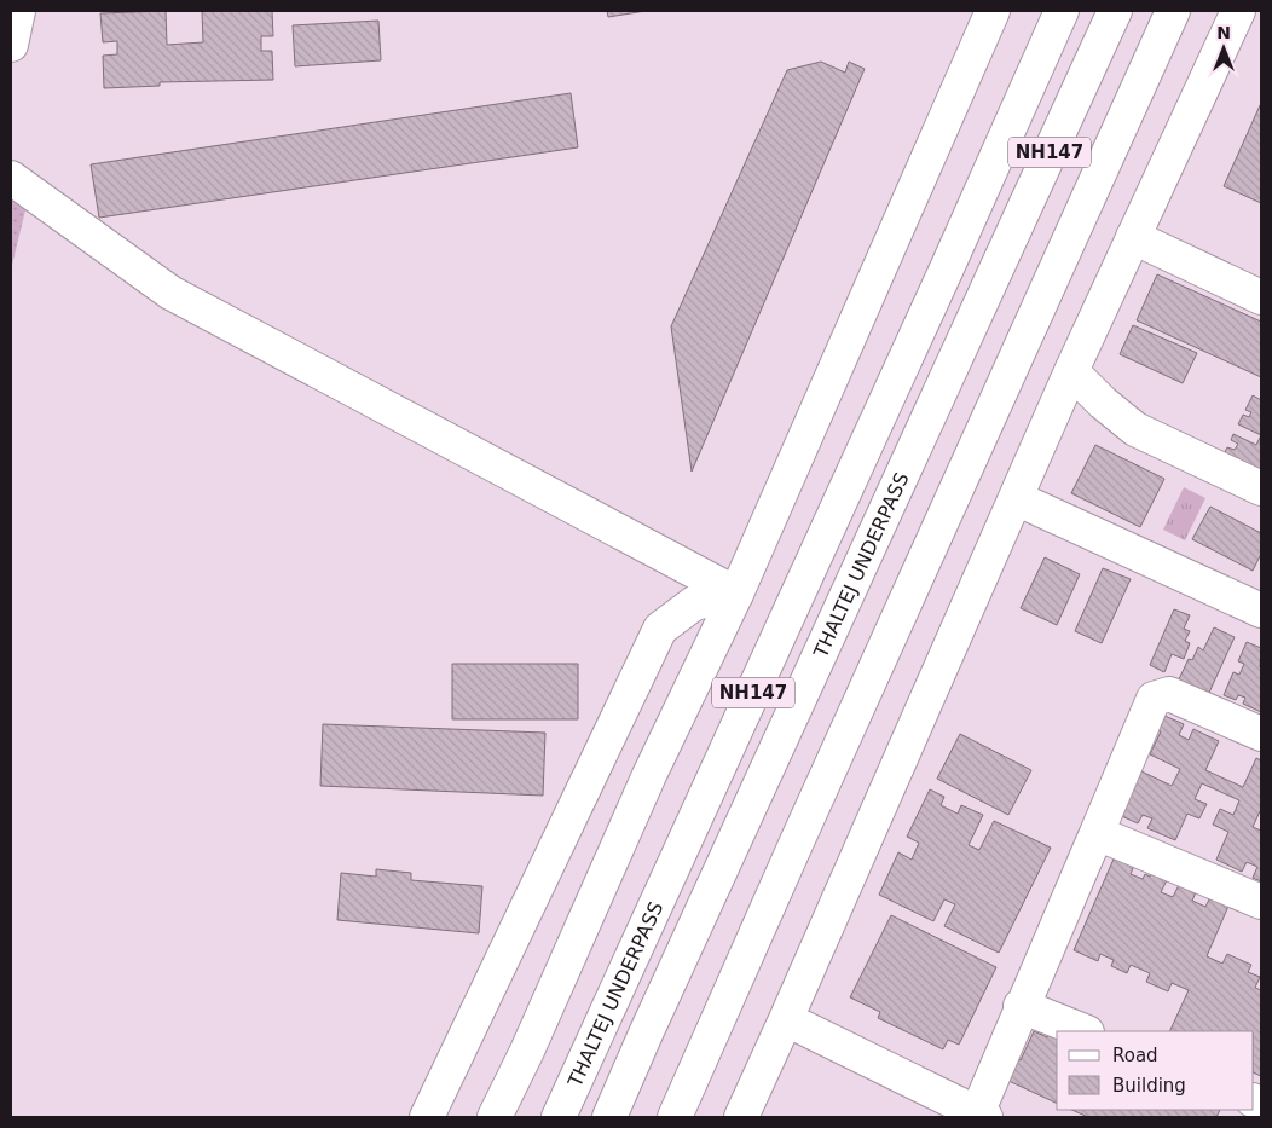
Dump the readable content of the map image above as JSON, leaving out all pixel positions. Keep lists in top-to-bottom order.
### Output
{
  "streets": {
    "main road": ["NH147", "THALTEJ UNDERPASS"]
  },
  "legend": ["Road", "Building"],
  "north": "top"
}
